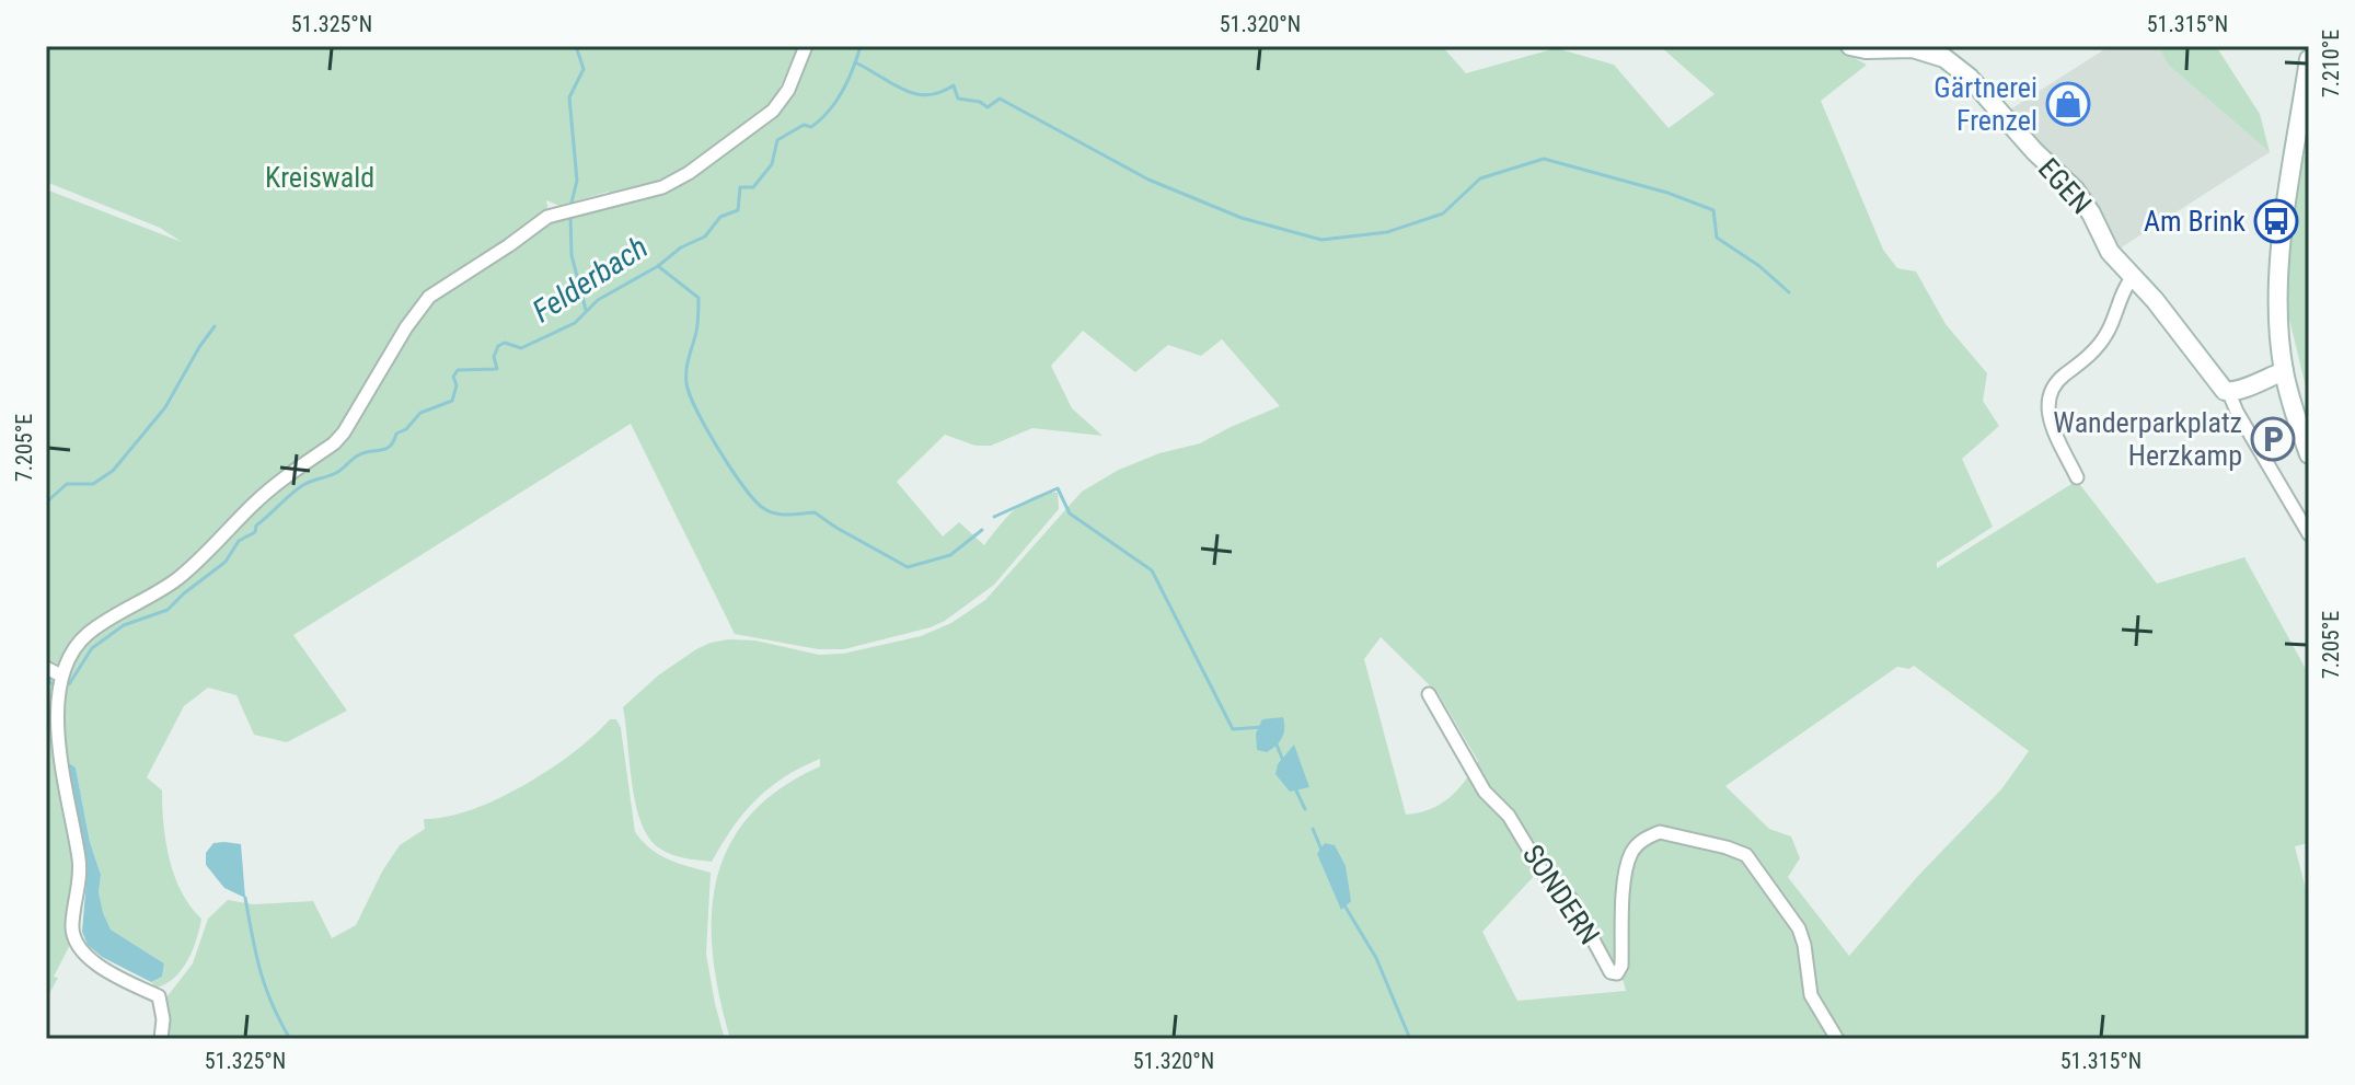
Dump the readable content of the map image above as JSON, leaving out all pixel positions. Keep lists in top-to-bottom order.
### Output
{
  "streets": {
    "street": ["EGEN", "SONDERN"]
  },
  "water": ["Felderbach"],
  "parks": ["Kreiswald"],
  "places": {
    "shop": ["Gärtnerei Frenzel"],
    "bus stop": ["Am Brink"],
    "parking": ["Wanderparkplatz Herzkamp"]
  },
  "coordinates": [
    "51.325°N",
    "51.320°N",
    "51.315°N",
    "7.210°E",
    "7.205°E"
  ]
}
